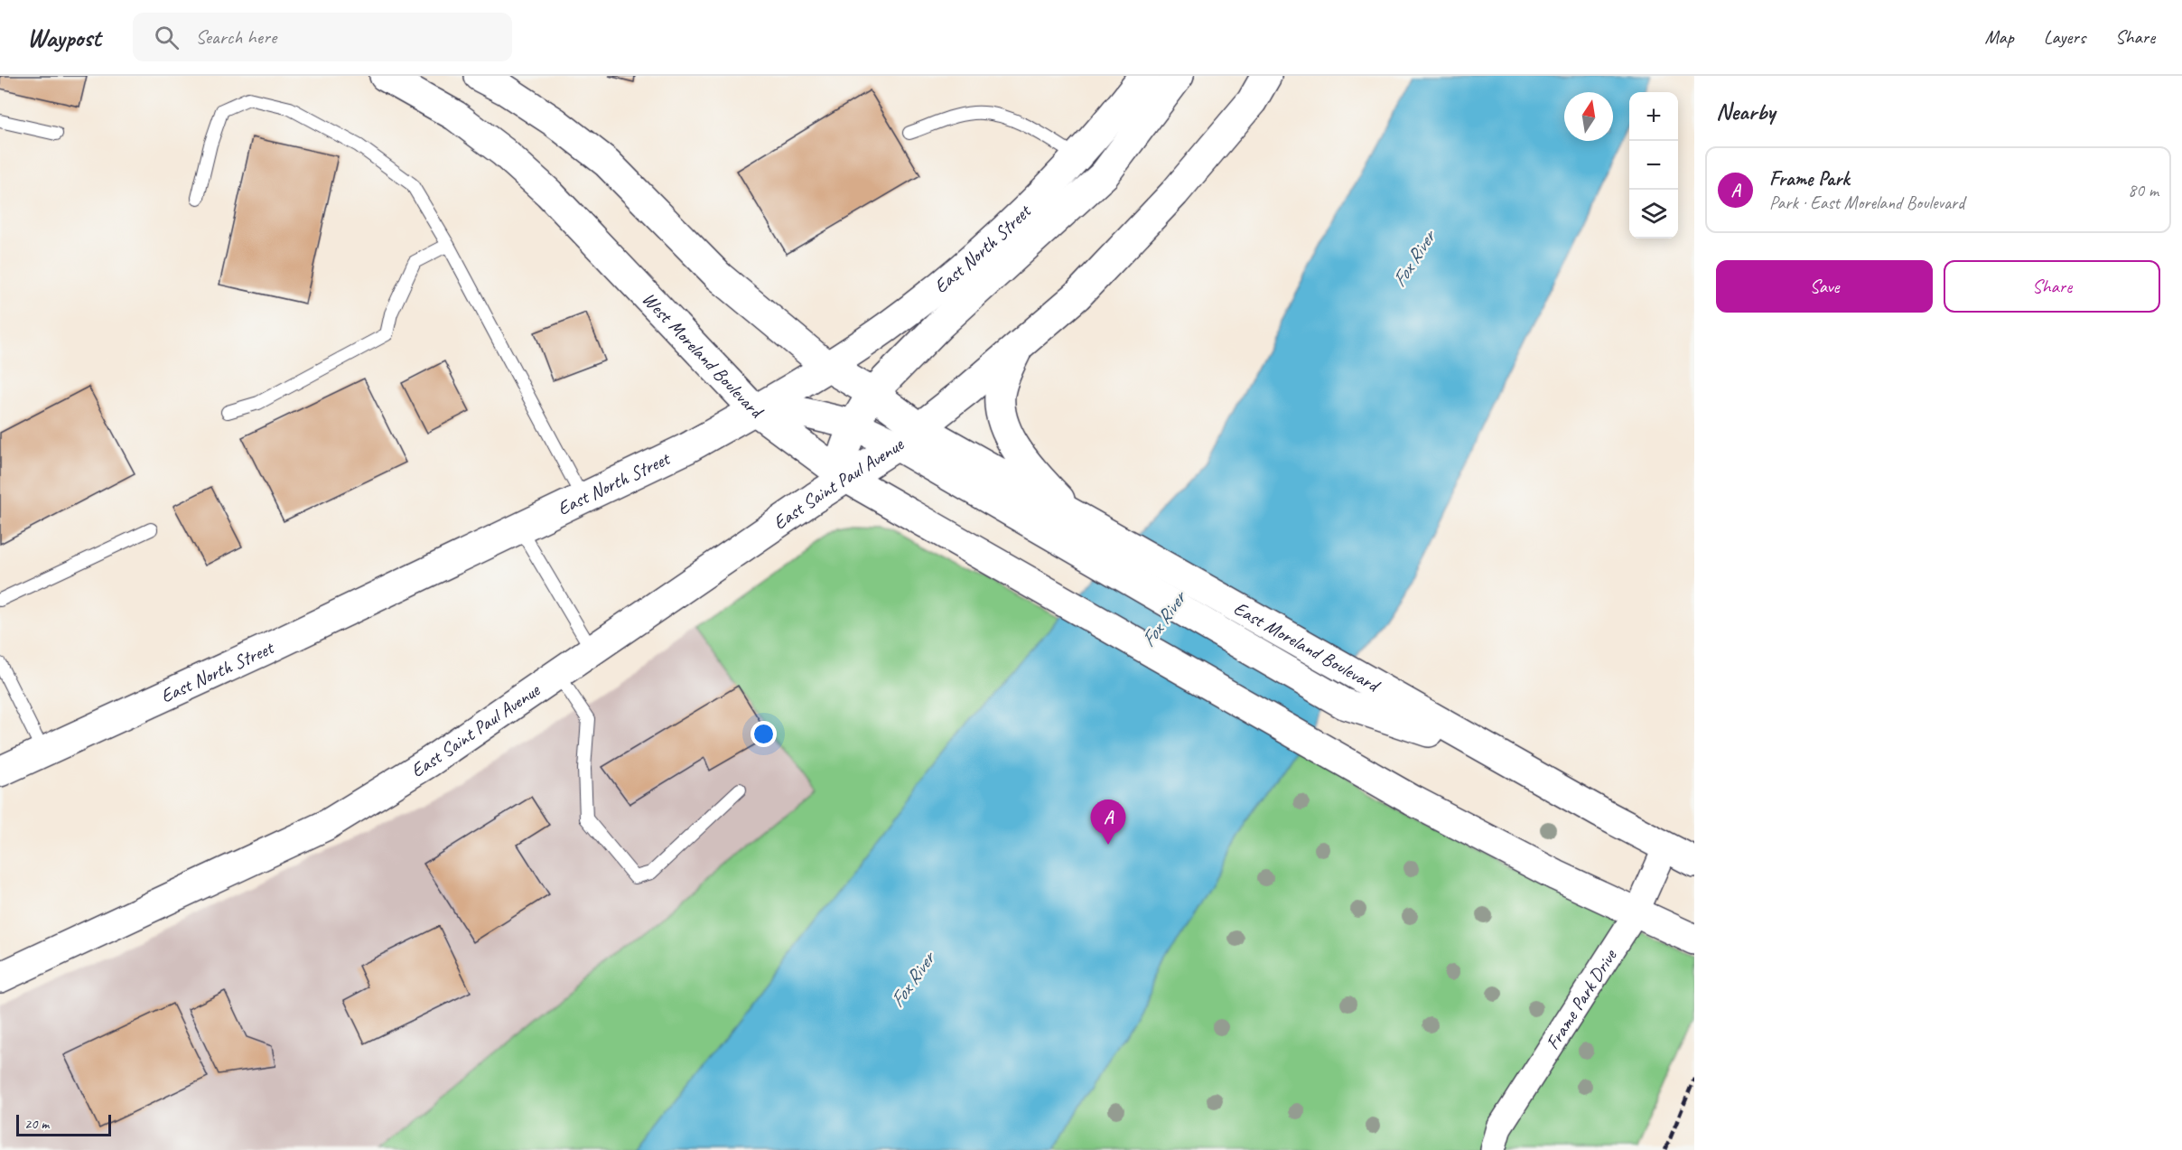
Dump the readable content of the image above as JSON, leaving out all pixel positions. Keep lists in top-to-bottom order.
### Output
{
  "streets": {
    "main road": [
      "East North Street",
      "West Moreland Boulevard",
      "East Saint Paul Avenue",
      "East Moreland Boulevard"
    ],
    "street": ["Frame Park Drive"]
  },
  "crossings": [
    ["East North Street", "West Moreland Boulevard"],
    ["West Moreland Boulevard", "East Saint Paul Avenue"],
    ["West Moreland Boulevard", "Frame Park Drive"],
    ["East Saint Paul Avenue", "East Moreland Boulevard"],
    ["East Moreland Boulevard", "Frame Park Drive"]
  ],
  "water": ["Fox River"],
  "scale_bar": "20 m",
  "north": "top",
  "page": {
    "header": "Waypost",
    "search": "Search here",
    "nav": ["Map", "Layers", "Share"],
    "heading": "Nearby",
    "map_buttons": ["+", "−"],
    "list": [
      {
        "mark": "A",
        "name": "Frame Park",
        "note": "Park · East Moreland Boulevard",
        "value": "80 m"
      }
    ],
    "buttons": ["Save", "Share"],
    "pins": "A",
    "scale": "20 m"
  }
}
